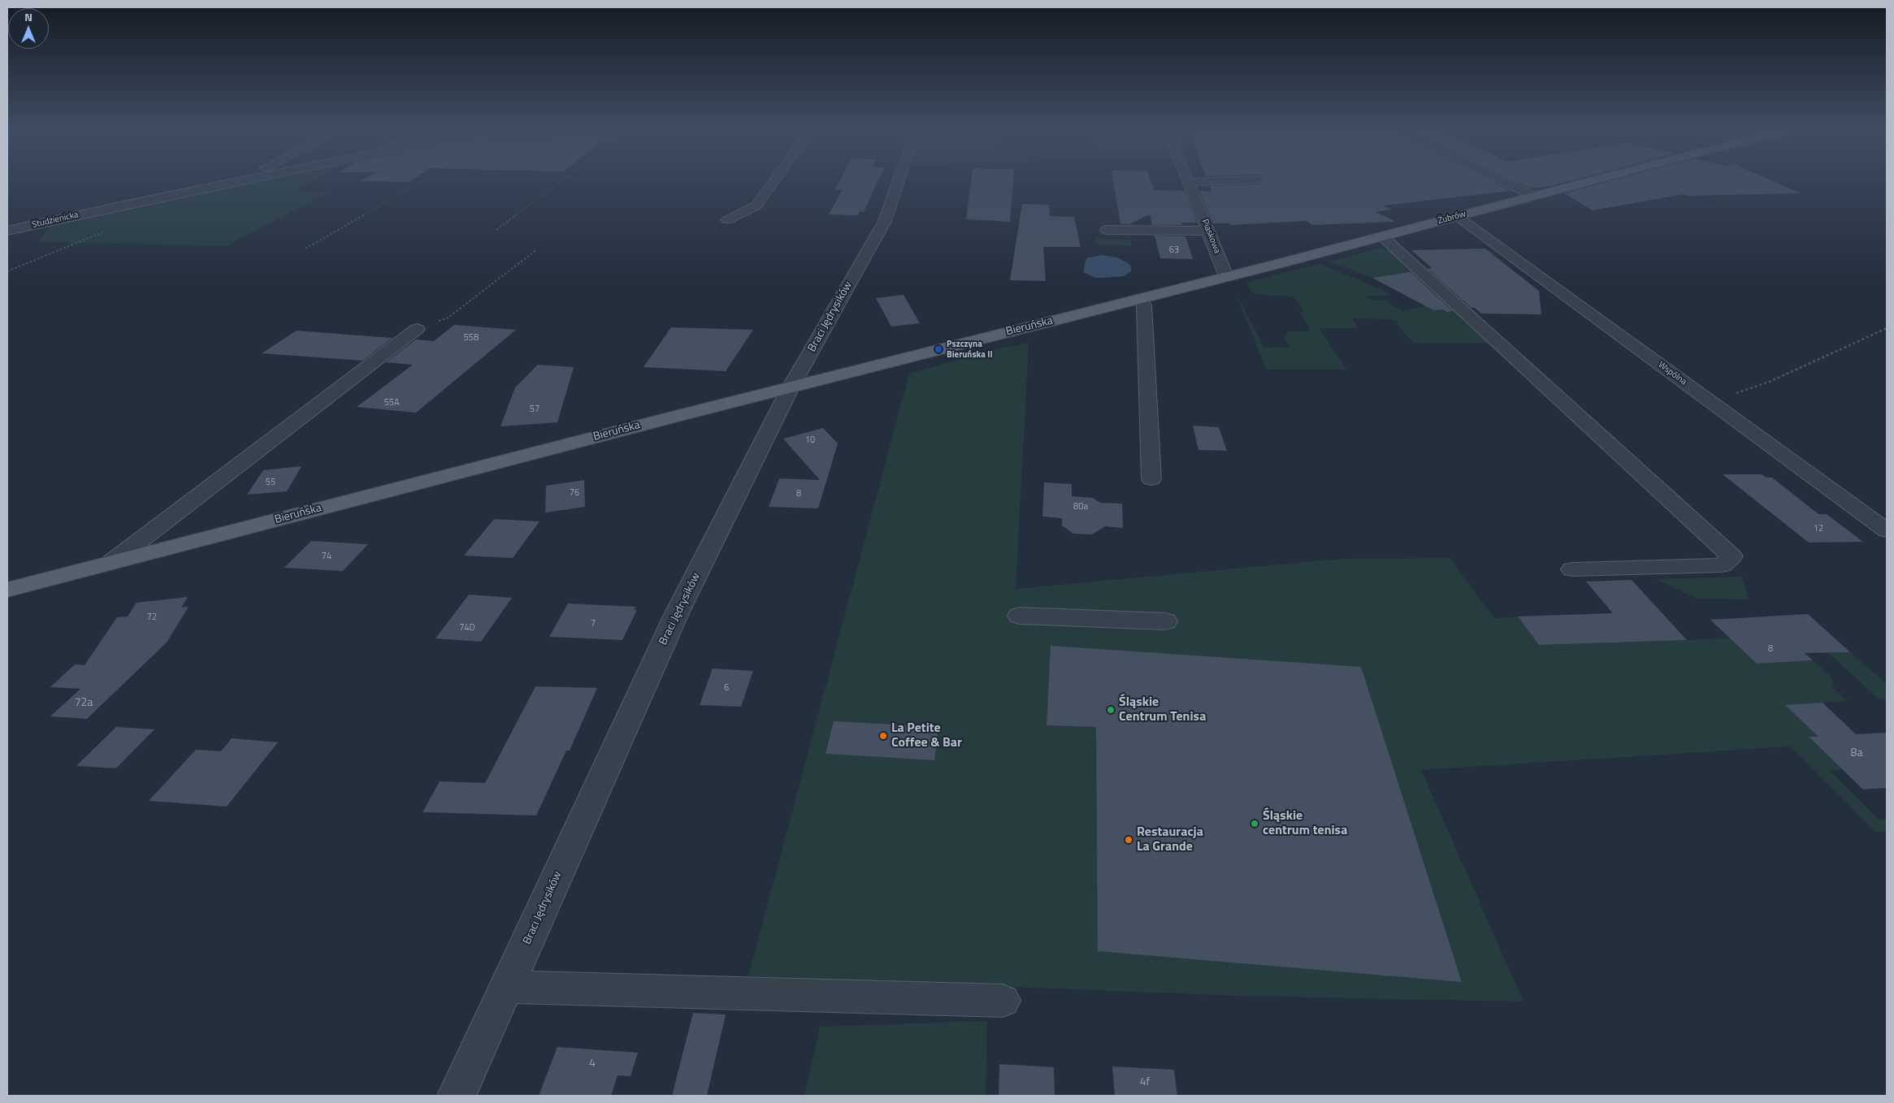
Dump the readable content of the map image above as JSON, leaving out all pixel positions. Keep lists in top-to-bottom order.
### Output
{
  "streets": {
    "main road": ["Żubrów", "Bieruńska"],
    "street": [
      "Studzienicka",
      "Piaskowa",
      "Braci Jędrysików",
      "Wspólna"
    ]
  },
  "crossings": [
    ["Żubrów", "Piaskowa"],
    ["Żubrów", "Bieruńska"],
    ["Żubrów", "Wspólna"],
    ["Piaskowa", "Bieruńska"],
    ["Braci Jędrysików", "Bieruńska"]
  ],
  "places": [
    "Pszczyna Bieruńska II",
    "Śląskie Centrum Tenisa",
    "La Petite Coffee & Bar",
    "Śląskie centrum tenisa",
    "Restauracja La Grande"
  ],
  "house_numbers": [
    "63",
    "55B",
    "55A",
    "57",
    "10",
    "55",
    "76",
    "8",
    "80a",
    "12",
    "74",
    "72",
    "7",
    "74D",
    "8",
    "6",
    "72a",
    "8a",
    "4",
    "4f"
  ],
  "north": "top"
}
